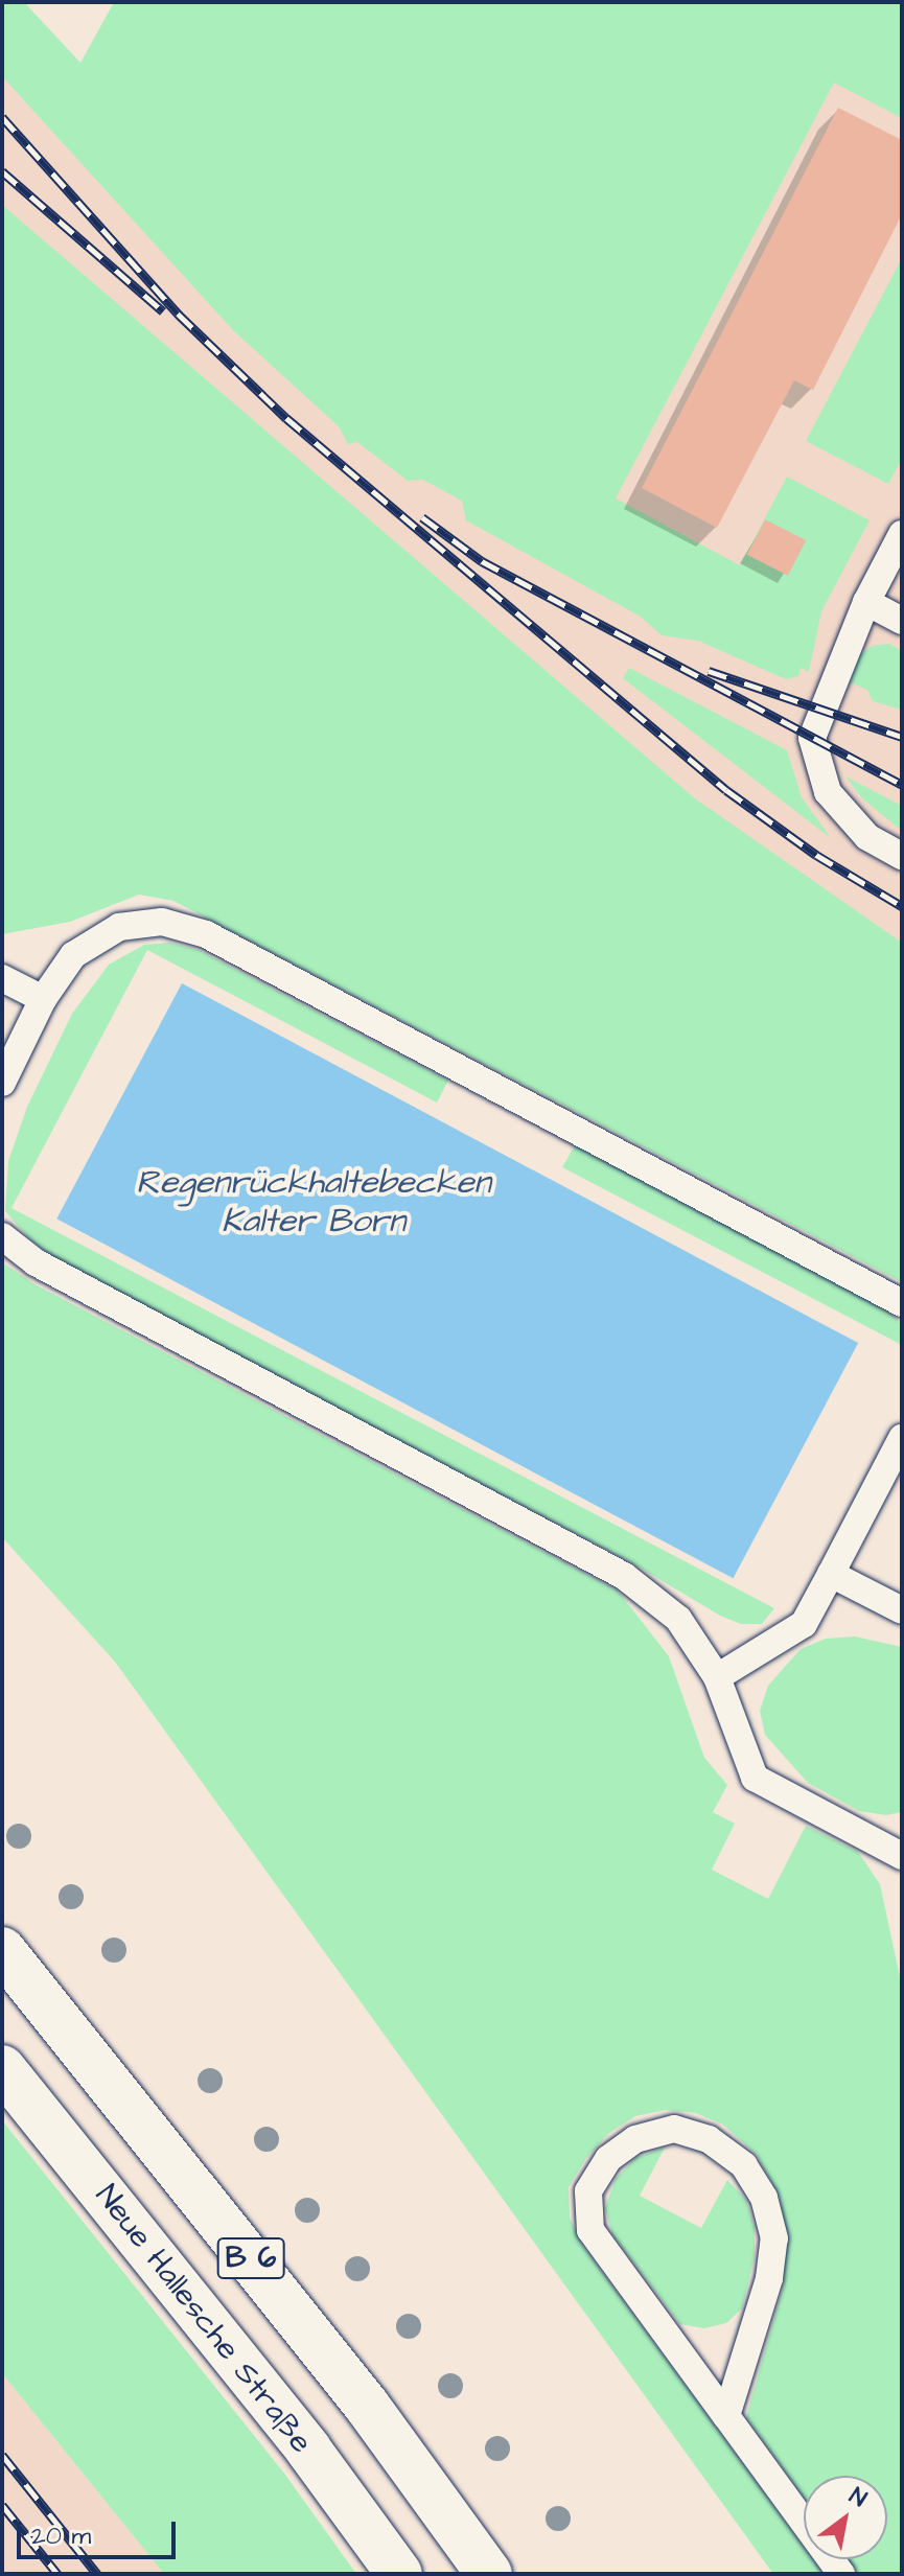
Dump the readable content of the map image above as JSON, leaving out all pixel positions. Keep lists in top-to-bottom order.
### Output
{
  "streets": {
    "main road": ["B 6", "Neue Hallesche Straße"]
  },
  "water": ["Regenrückhaltebecken Kalter Born"],
  "scale_bar": "20 m",
  "north": "top right"
}
